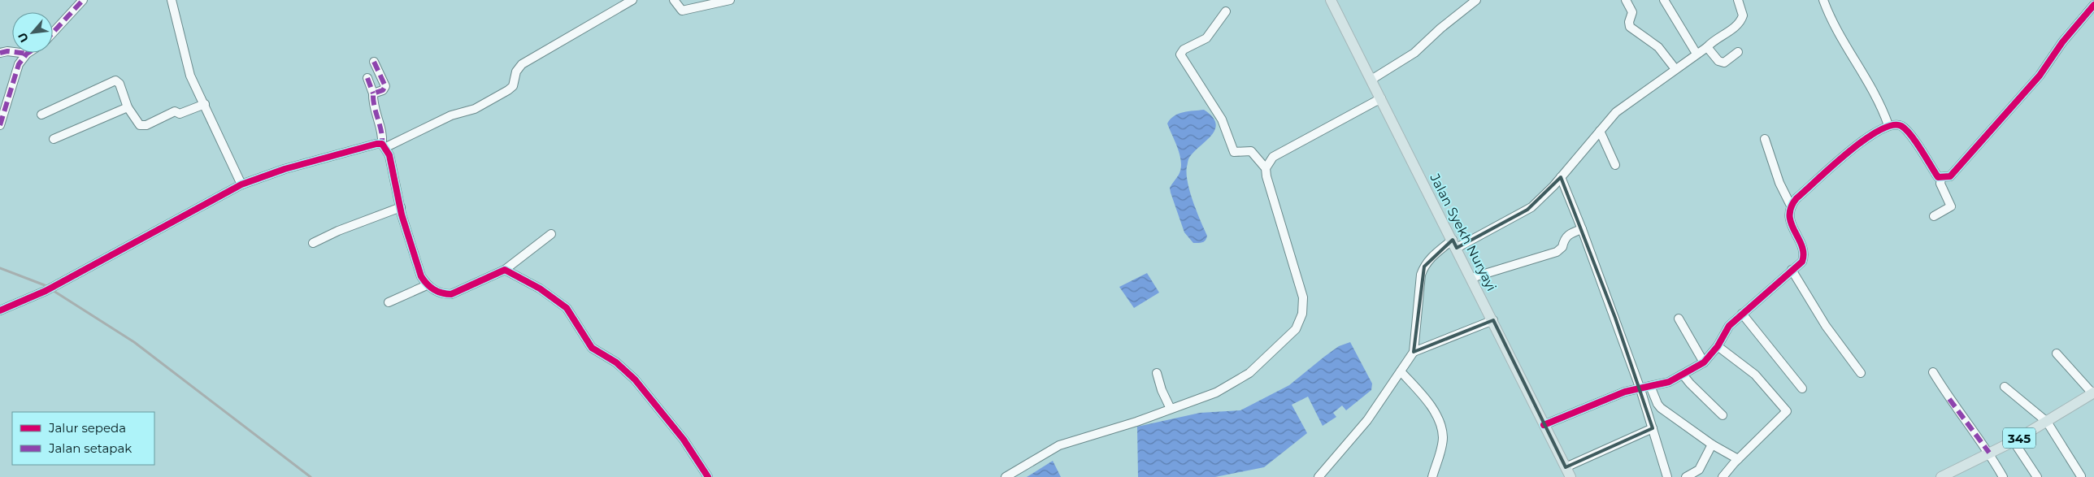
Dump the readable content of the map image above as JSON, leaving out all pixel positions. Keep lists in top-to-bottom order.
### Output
{
  "streets": {
    "main road": ["Jalan Syekh Nuryayi", "345"]
  },
  "legend": ["Jalur sepeda", "Jalan setapak"],
  "north": "bottom left"
}
